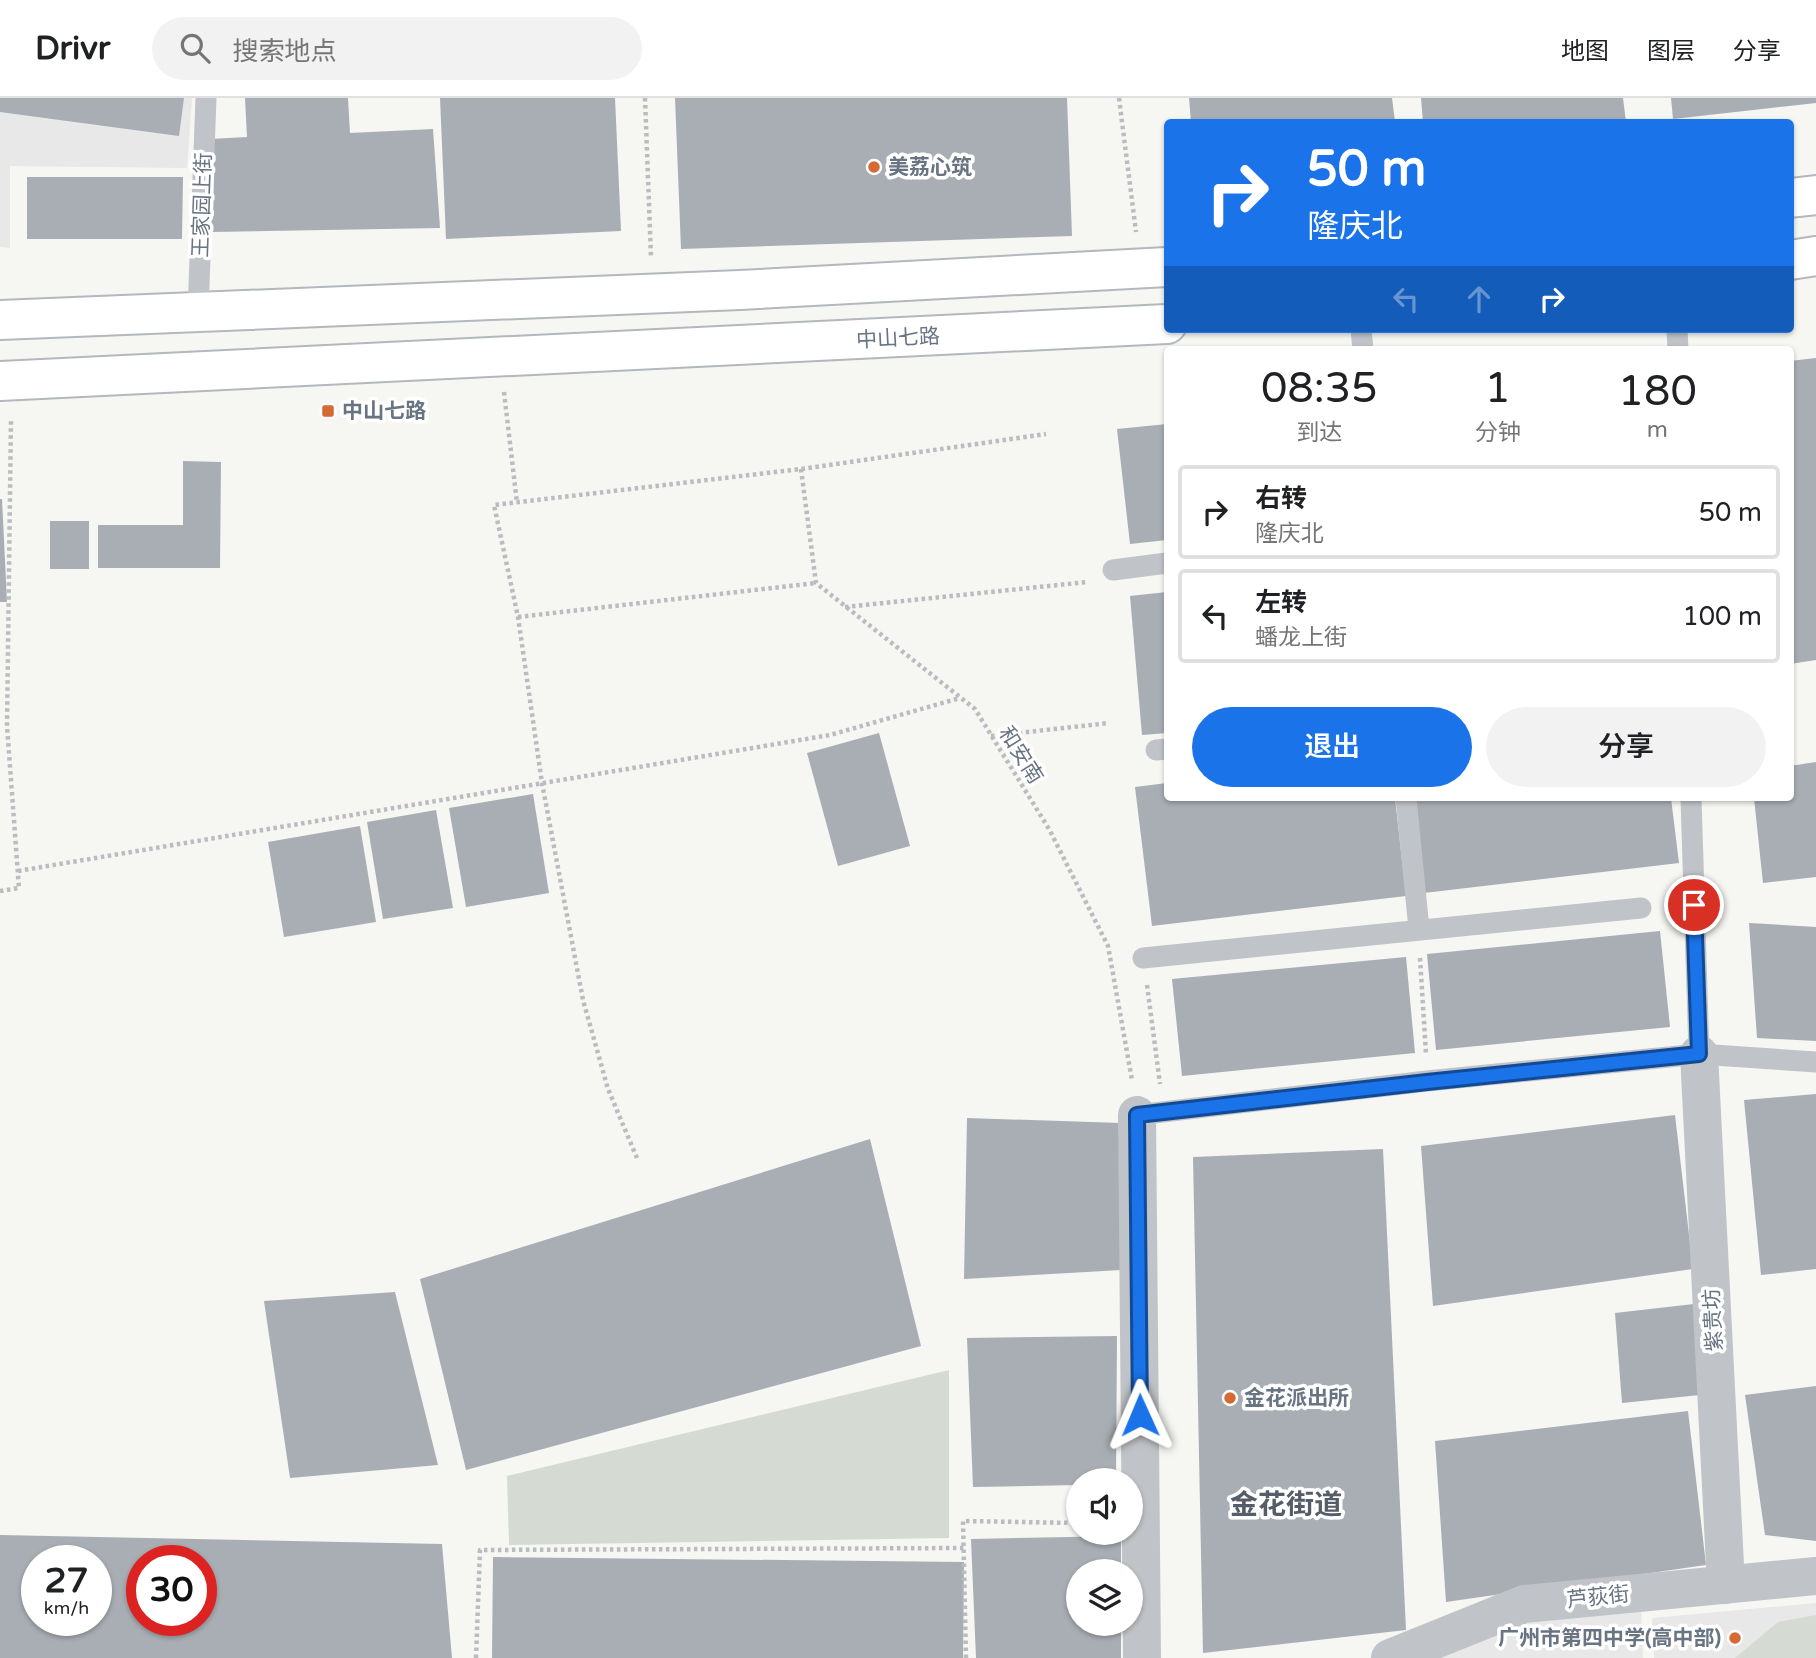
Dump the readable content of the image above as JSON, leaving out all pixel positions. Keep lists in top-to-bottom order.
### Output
{
  "streets": {
    "main road": ["中山七路"],
    "street": ["紫贵坊", "芦荻街"],
    "lane": ["王家园上街"],
    "path": ["和安南"]
  },
  "crossings": [
    ["紫贵坊", "芦荻街"]
  ],
  "districts": ["金花街道"],
  "places": {
    "other": ["美荔心筑", "金花派出所", "广州市第四中学(高中部)"],
    "transit": ["中山七路"]
  },
  "page": {
    "header": "Drivr",
    "search": "搜索地点",
    "nav": ["地图", "图层", "分享"],
    "turn": ["50 m", "隆庆北"],
    "eta": [
      "08:35",
      "到达",
      "1",
      "分钟",
      "180",
      "m"
    ],
    "list": [
      {
        "name": "右转",
        "note": "隆庆北",
        "value": "50 m"
      },
      {
        "name": "左转",
        "note": "蟠龙上街",
        "value": "100 m"
      }
    ],
    "buttons": ["退出", "分享"],
    "speed": "27 km/h",
    "limit": "30"
  }
}
